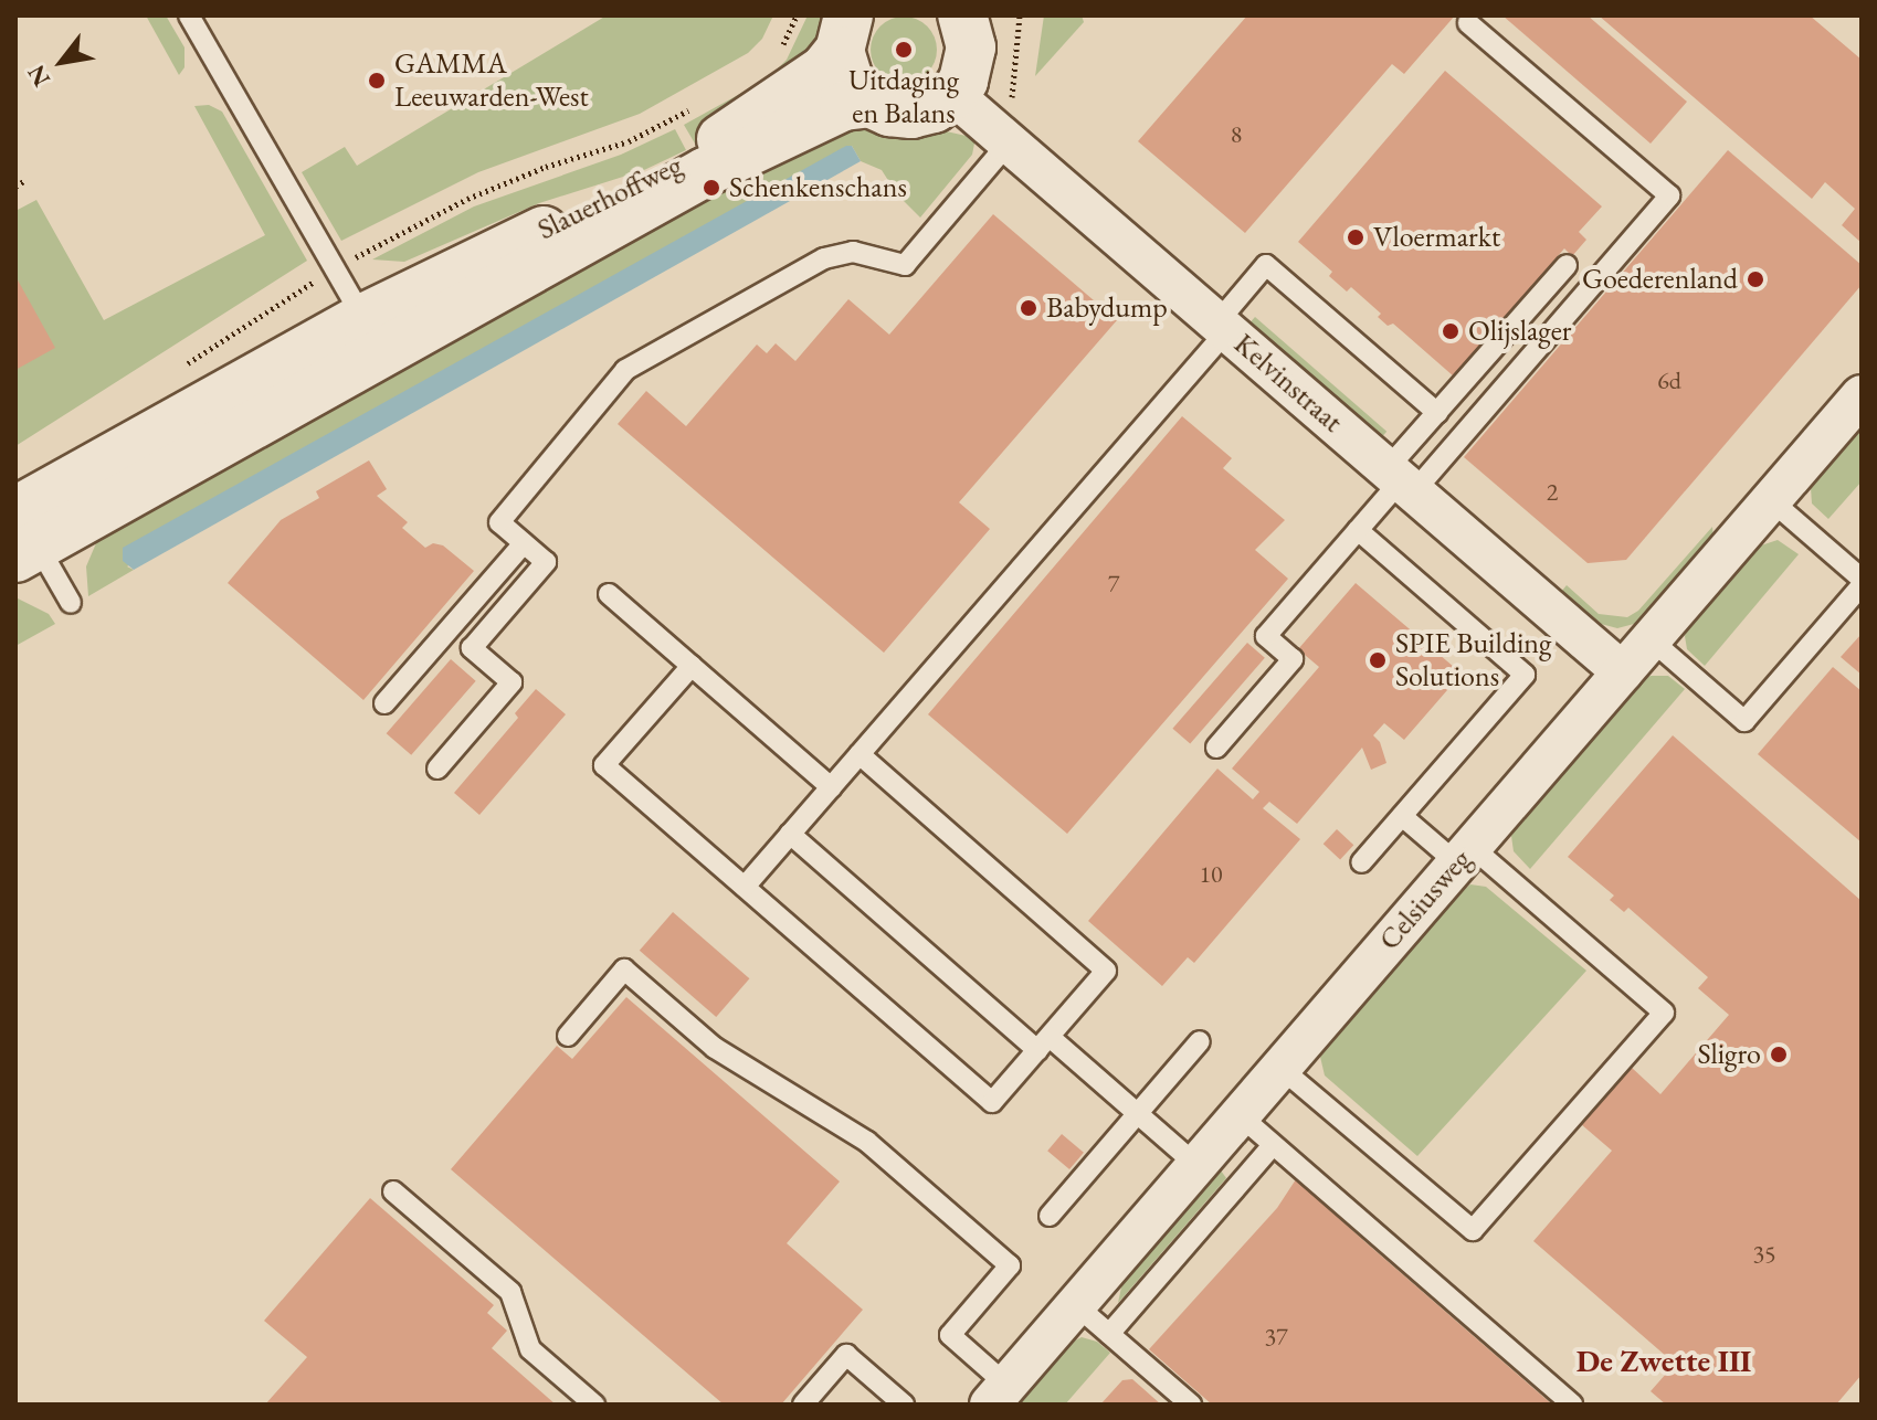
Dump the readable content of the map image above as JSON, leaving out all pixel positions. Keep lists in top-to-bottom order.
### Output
{
  "streets": {
    "main road": ["Slauerhoffweg"],
    "street": ["Kelvinstraat", "Celsiusweg"]
  },
  "crossings": [
    ["Kelvinstraat", "Celsiusweg"]
  ],
  "districts": ["De Zwette III"],
  "places": [
    "Uitdaging en Balans",
    "GAMMA Leeuwarden-West",
    "Schenkenschans",
    "Vloermarkt",
    "Goederenland",
    "Babydump",
    "Olijslager",
    "SPIE Building Solutions",
    "Sligro"
  ],
  "house_numbers": [
    "8",
    "6d",
    "2",
    "7",
    "10",
    "35",
    "37"
  ],
  "north": "bottom left"
}
